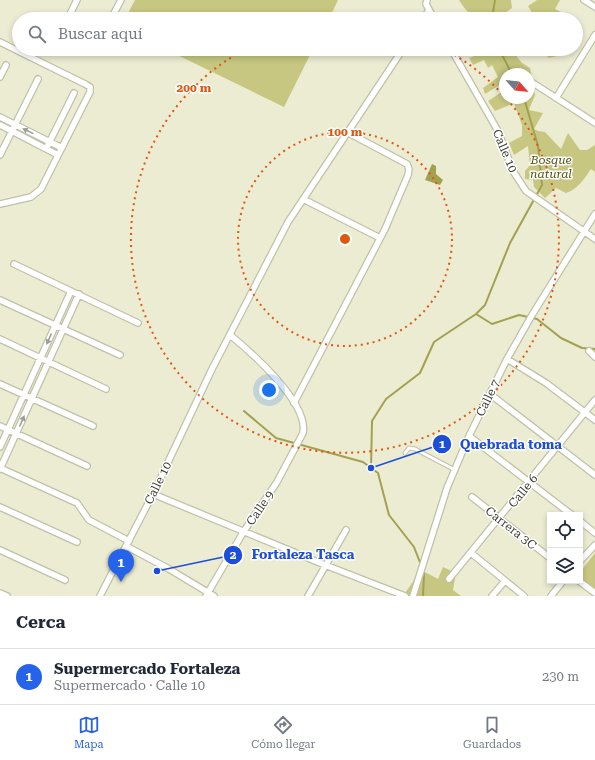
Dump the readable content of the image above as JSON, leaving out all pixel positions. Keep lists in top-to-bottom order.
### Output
{
  "streets": {
    "street": [
      "Calle 10",
      "Calle 7",
      "Calle 6",
      "Calle 9",
      "Carrera 3C"
    ]
  },
  "crossings": [
    ["Calle 10", "Calle 7"],
    ["Calle 10", "Calle 9"],
    ["Calle 6", "Carrera 3C"]
  ],
  "parks": ["Bosque natural"],
  "places": ["Quebrada toma", "Fortaleza Tasca"],
  "north": "bottom right",
  "page": {
    "search": "Buscar aquí",
    "pins": "1",
    "heading": "Cerca",
    "list": [
      {
        "mark": "1",
        "name": "Supermercado Fortaleza",
        "note": "Supermercado · Calle 10",
        "value": "230 m"
      }
    ],
    "nav": ["Mapa", "Cómo llegar", "Guardados"]
  },
  "rings": ["200 m", "100 m"]
}
